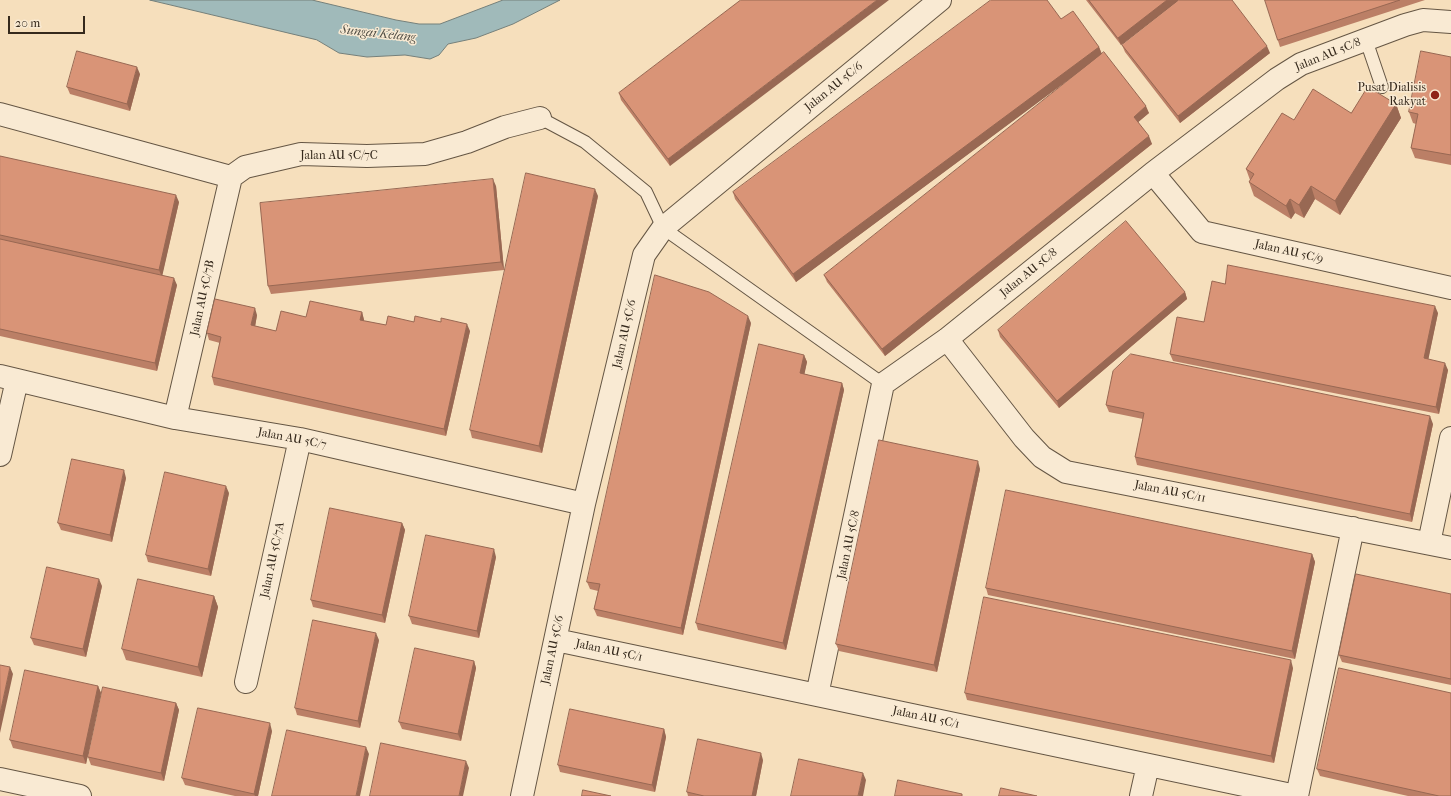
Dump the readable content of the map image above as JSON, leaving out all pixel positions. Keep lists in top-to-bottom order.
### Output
{
  "streets": {
    "street": [
      "Jalan AU 5C/8",
      "Jalan AU 5C/6",
      "Jalan AU 5C/7C",
      "Jalan AU 5C/9",
      "Jalan AU 5C/7B",
      "Jalan AU 5C/7",
      "Jalan AU 5C/11",
      "Jalan AU 5C/7A",
      "Jalan AU 5C/1"
    ]
  },
  "crossings": [
    ["Jalan AU 5C/8", "Jalan AU 5C/9"],
    ["Jalan AU 5C/8", "Jalan AU 5C/11"],
    ["Jalan AU 5C/8", "Jalan AU 5C/1"],
    ["Jalan AU 5C/6", "Jalan AU 5C/7"],
    ["Jalan AU 5C/6", "Jalan AU 5C/1"],
    ["Jalan AU 5C/7C", "Jalan AU 5C/7B"],
    ["Jalan AU 5C/7B", "Jalan AU 5C/7"],
    ["Jalan AU 5C/7", "Jalan AU 5C/7A"]
  ],
  "water": ["Sungai Kelang"],
  "places": ["Pusat Dialisis Rakyat"],
  "scale_bar": "20 m"
}
